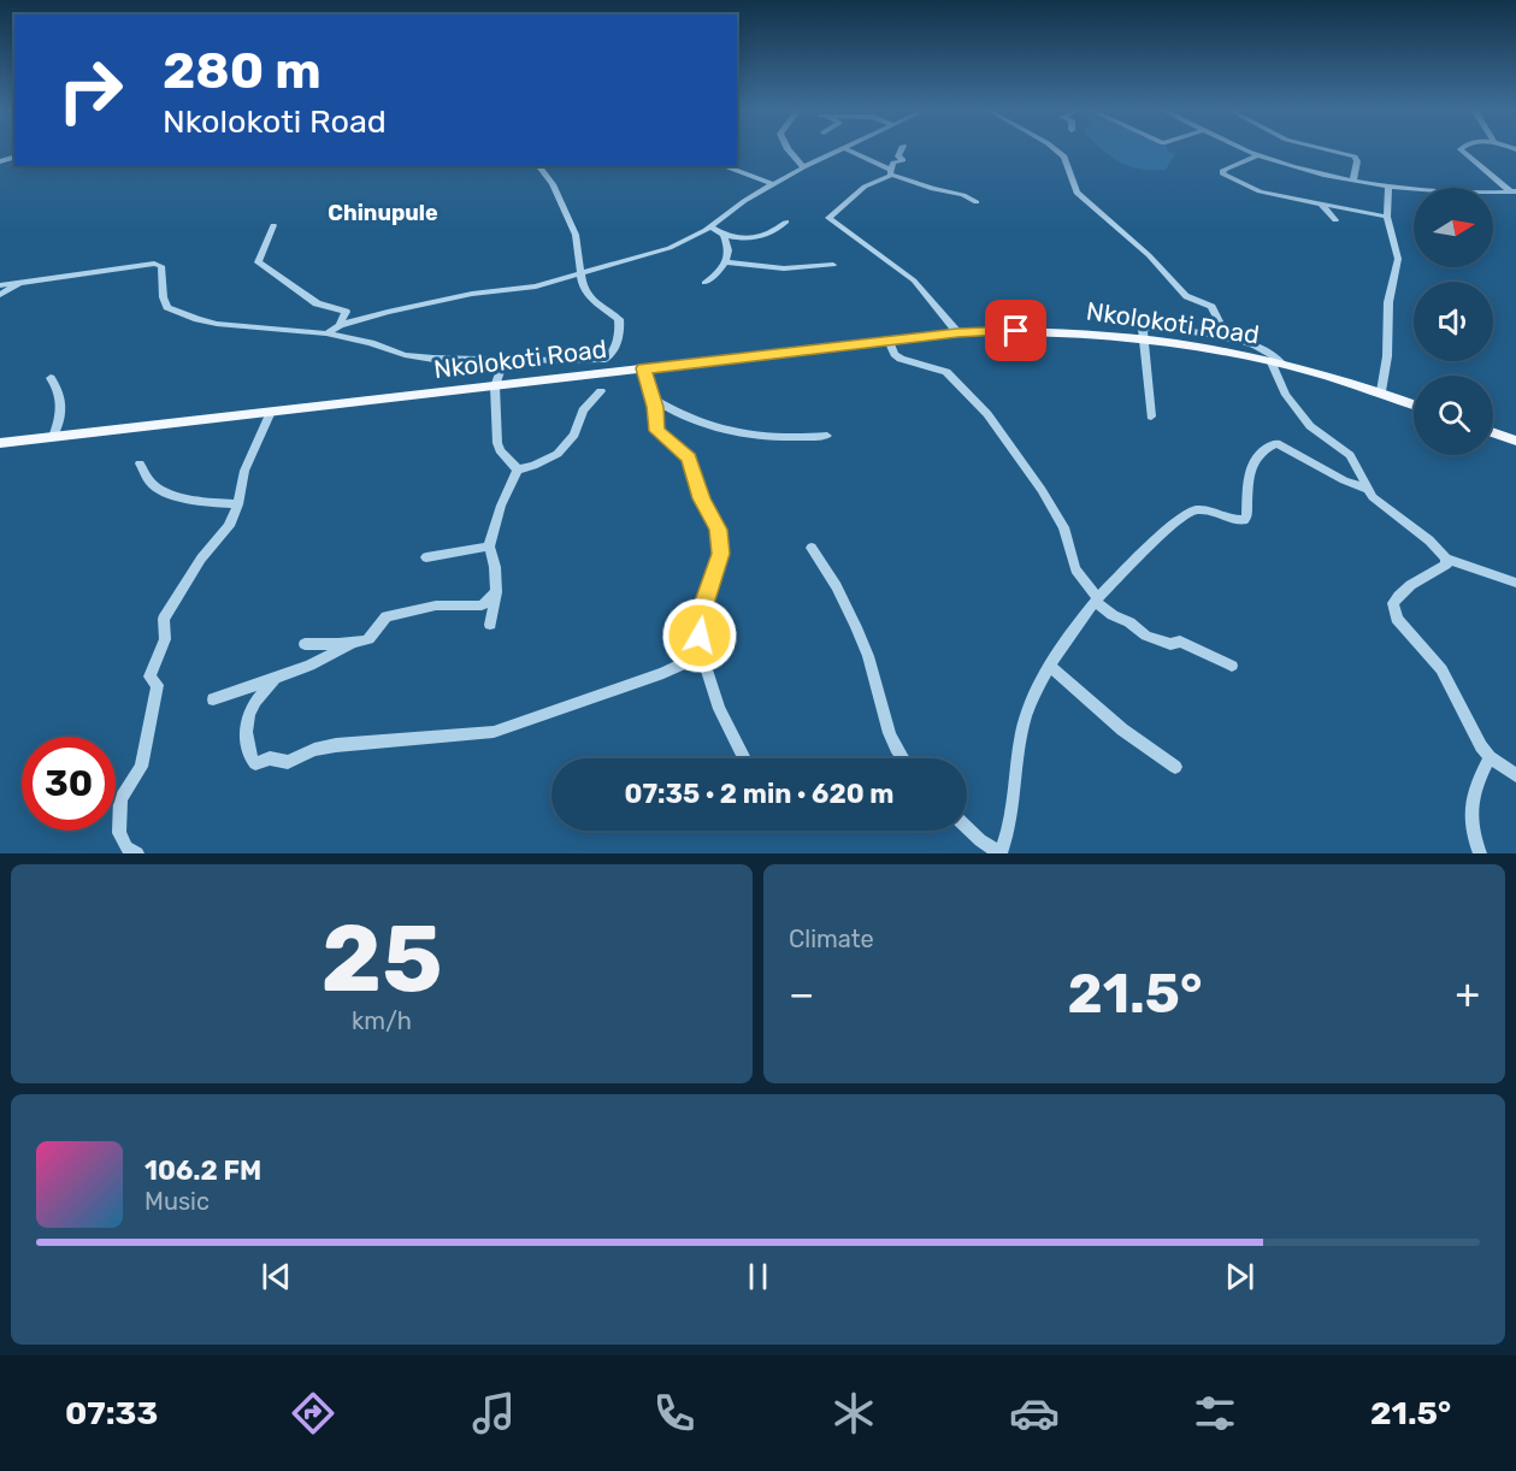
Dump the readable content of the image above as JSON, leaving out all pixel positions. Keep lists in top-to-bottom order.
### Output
{
  "streets": {
    "main road": ["Nkolokoti Road"]
  },
  "districts": ["Chinupule"],
  "north": "right",
  "page": {
    "turn": ["280 m", "Nkolokoti Road"],
    "limit": "30",
    "trip": "07:35 · 2 min · 620 m",
    "tile": [
      ["25", "km/h"],
      "Climate"
    ],
    "heat": ["−", "21.5°", "+"],
    "song": ["106.2 FM", "Music"],
    "tabs": ["07:33", "21.5°"]
  }
}
